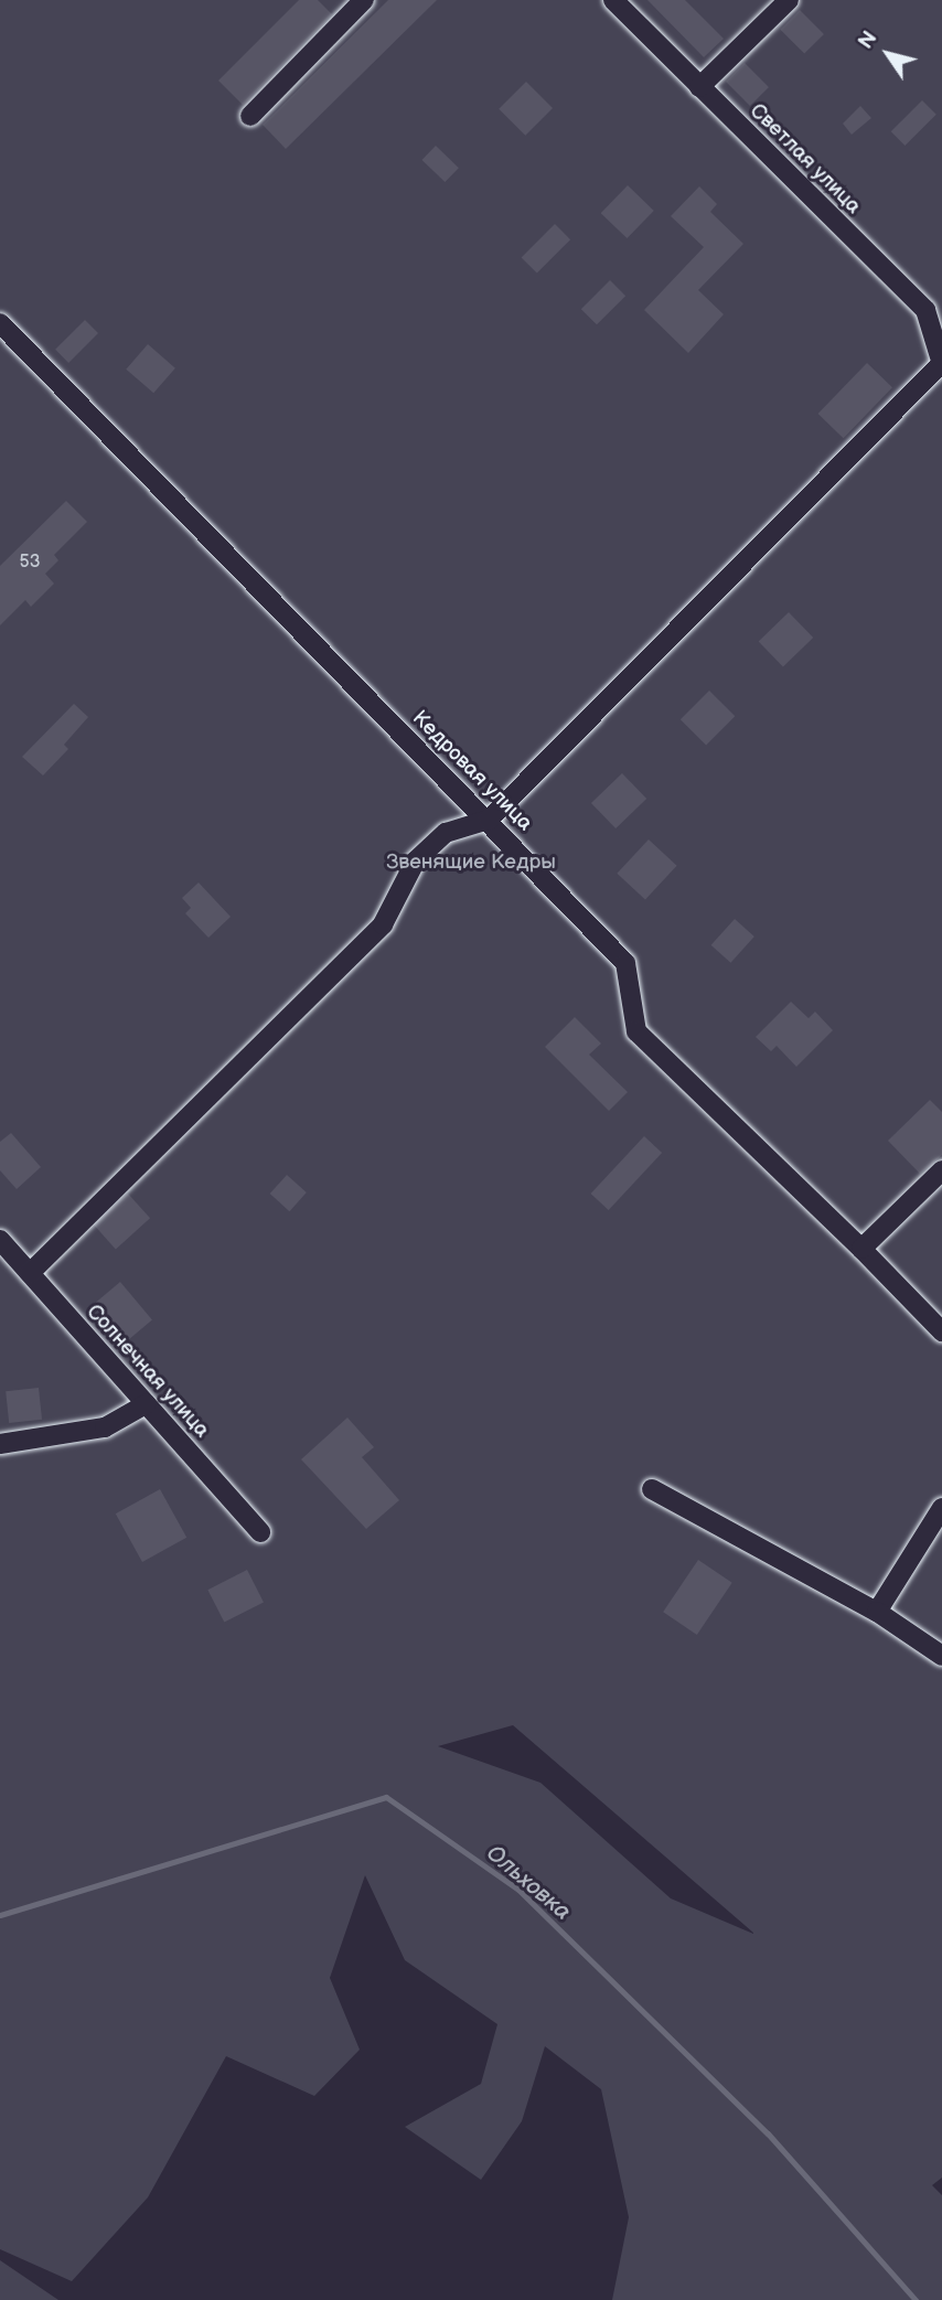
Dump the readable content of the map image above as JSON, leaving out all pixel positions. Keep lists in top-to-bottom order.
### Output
{
  "streets": {
    "street": ["Светлая улица", "Кедровая улица", "Солнечная улица"]
  },
  "water": ["Ольховка"],
  "parks": ["Звенящие Кедры"],
  "house_numbers": ["53"],
  "north": "top left"
}
